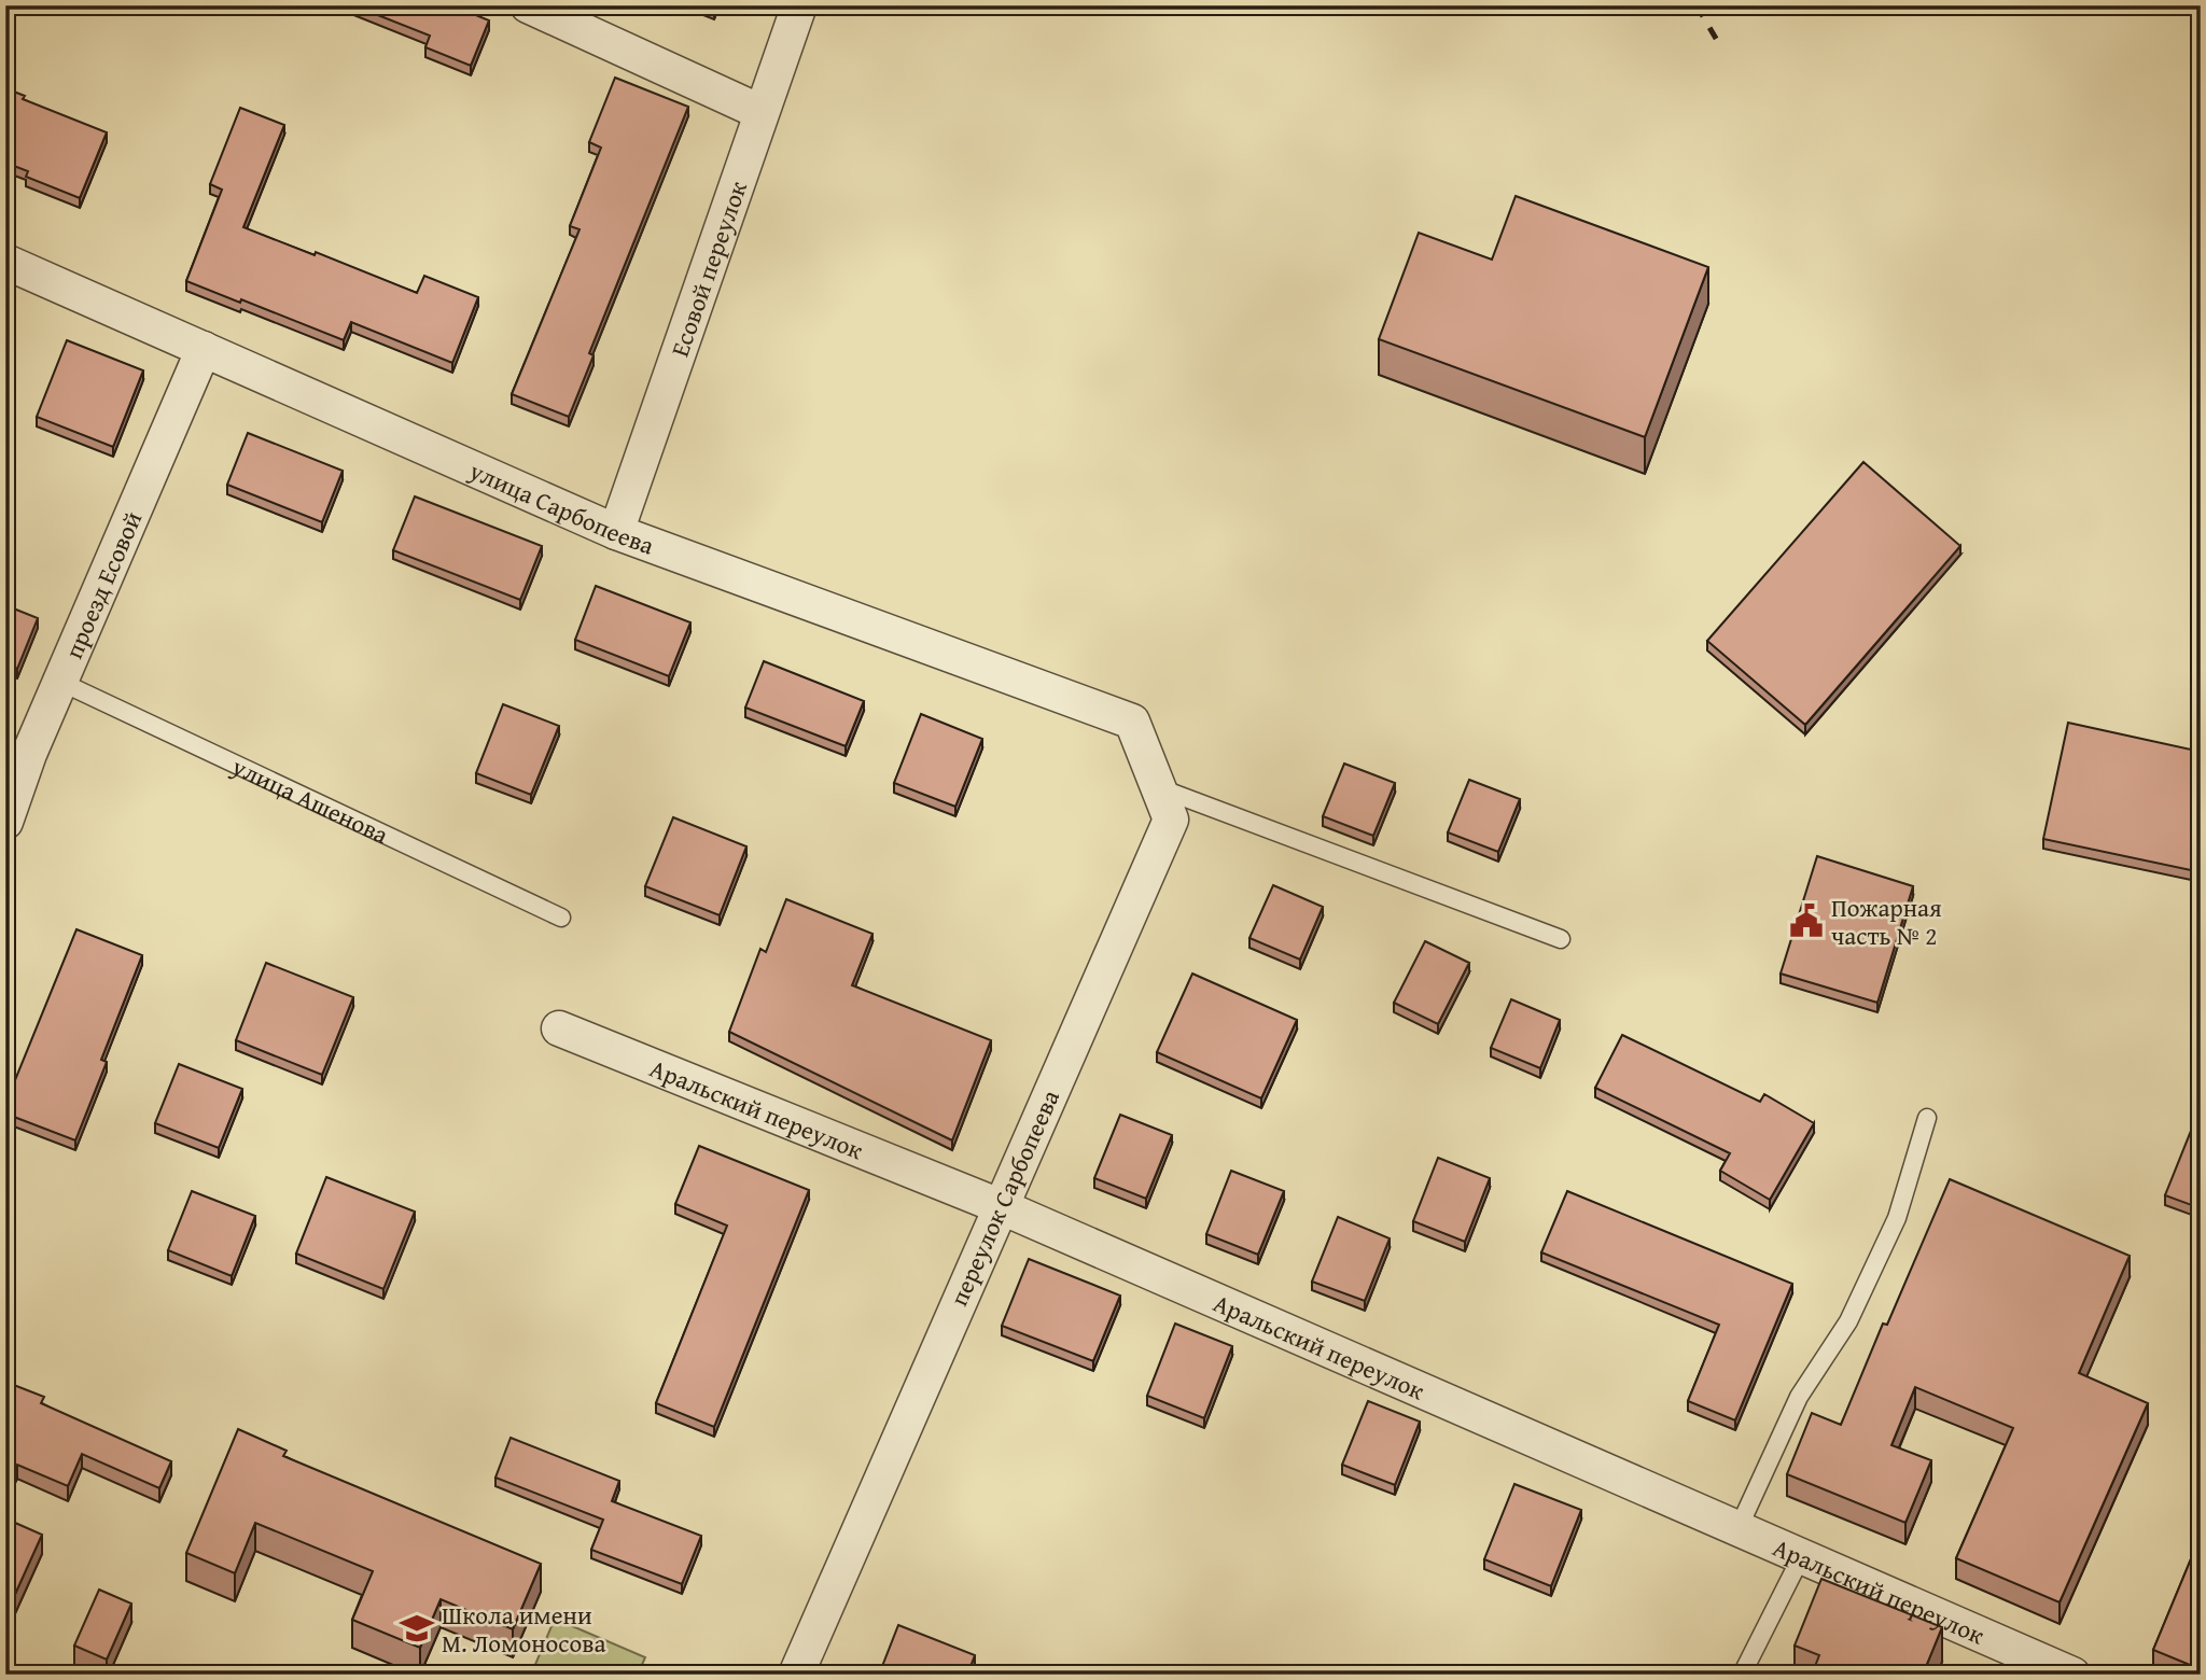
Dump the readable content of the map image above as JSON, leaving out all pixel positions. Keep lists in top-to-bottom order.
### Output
{
  "streets": {
    "street": [
      "Есовой переулок",
      "улица Сарбопеева",
      "проезд Есовой",
      "Аральский переулок",
      "переулок Сарбопеева"
    ],
    "lane": ["улица Ашенова"]
  },
  "crossings": [
    ["Есовой переулок", "улица Сарбопеева"],
    ["улица Сарбопеева", "проезд Есовой"],
    ["улица Сарбопеева", "переулок Сарбопеева"],
    ["проезд Есовой", "улица Ашенова"],
    ["Аральский переулок", "переулок Сарбопеева"]
  ],
  "places": {
    "public building": ["Пожарная часть № 2"],
    "school or university": ["Школа имени М. Ломоносова"]
  }
}
